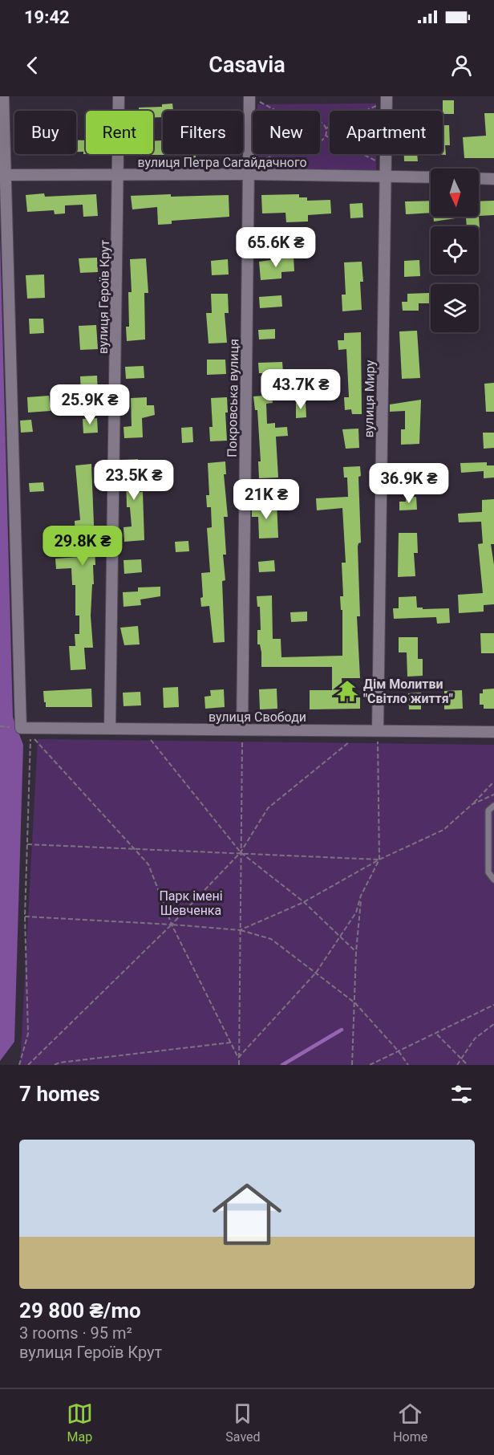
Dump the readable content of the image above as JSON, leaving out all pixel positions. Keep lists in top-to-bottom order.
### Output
{
  "streets": {
    "street": [
      "вулиця Петра Сагайдачного",
      "вулиця Героїв Крут",
      "Покровська вулиця",
      "вулиця Миру",
      "вулиця Свободи"
    ]
  },
  "crossings": [
    ["вулиця Петра Сагайдачного", "вулиця Героїв Крут"],
    ["вулиця Петра Сагайдачного", "Покровська вулиця"],
    ["вулиця Петра Сагайдачного", "вулиця Миру"],
    ["вулиця Петра Сагайдачного", "вулиця Свободи"],
    ["вулиця Героїв Крут", "вулиця Свободи"],
    ["Покровська вулиця", "вулиця Свободи"],
    ["вулиця Миру", "вулиця Свободи"]
  ],
  "parks": ["Парк імені Шевченка"],
  "places": {
    "temple": ["Дім Молитви \"Світло життя\""]
  },
  "north": "bottom",
  "page": {
    "status": "19:42",
    "header": "Casavia",
    "chip": [
      "Buy",
      "Rent",
      "Filters",
      "New",
      "Apartment"
    ],
    "price": [
      "65.6K ₴",
      "43.7K ₴",
      "25.9K ₴",
      "23.5K ₴",
      "36.9K ₴",
      "21K ₴",
      "29.8K ₴"
    ],
    "heading": "7 homes",
    "list": [
      {
        "name": "29 800 ₴/mo",
        "note": "3 rooms · 95 m² · вулиця Героїв Крут"
      }
    ],
    "tabs": ["Map", "Saved", "Home"]
  }
}
